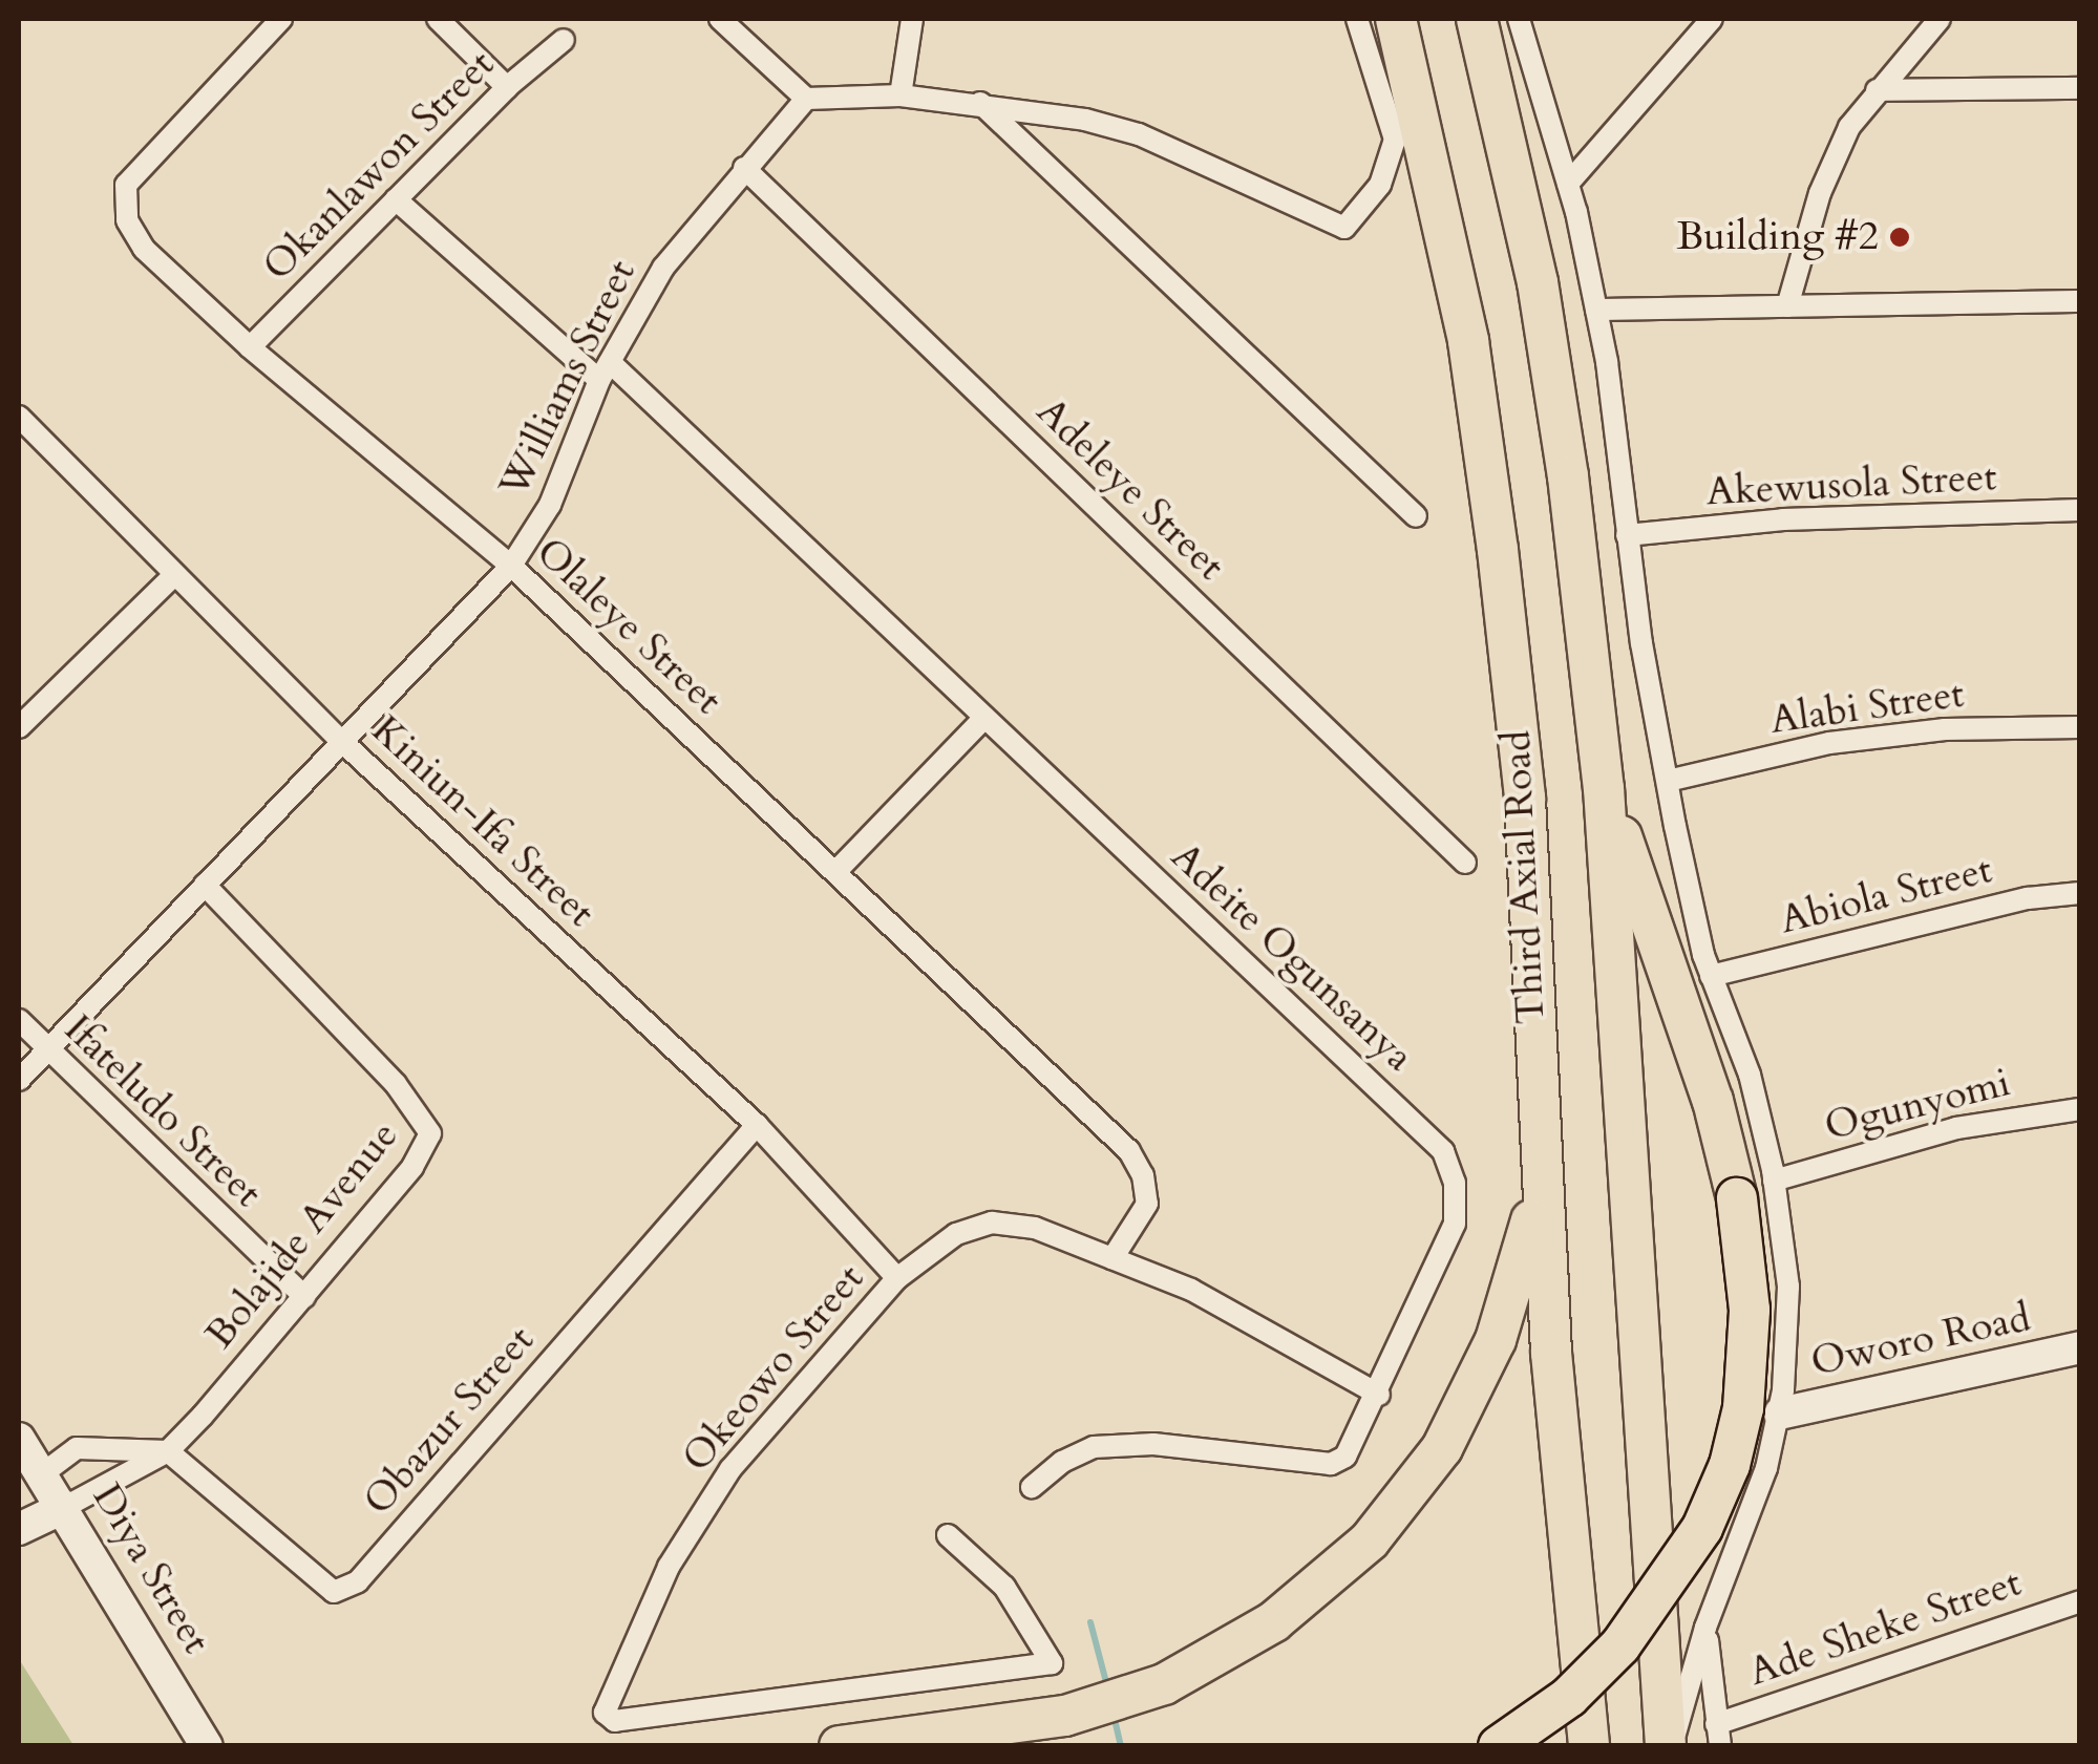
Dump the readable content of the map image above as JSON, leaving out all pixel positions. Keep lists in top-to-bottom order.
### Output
{
  "streets": {
    "highway": ["Third Axial Road"],
    "main road": ["Oworo Road", "Diya Street"],
    "street": [
      "Okanlawon Street",
      "Williams Street",
      "Akewusola Street",
      "Adeleye Street",
      "Olaleye Street",
      "Alabi Street",
      "Kiniun-Ifa Street",
      "Abiola Street",
      "Adeite Ogunsanya",
      "Ogunyomi",
      "Ifateludo Street",
      "Bolajide Avenue",
      "Okeowo Street",
      "Obazur Street",
      "Ade Sheke Street"
    ]
  },
  "crossings": [
    ["Okanlawon Street", "Olaleye Street"],
    ["Okanlawon Street", "Adeite Ogunsanya"],
    ["Williams Street", "Adeleye Street"],
    ["Williams Street", "Olaleye Street"],
    ["Williams Street", "Kiniun-Ifa Street"],
    ["Williams Street", "Adeite Ogunsanya"],
    ["Williams Street", "Ifateludo Street"],
    ["Williams Street", "Bolajide Avenue"],
    ["Olaleye Street", "Okeowo Street"],
    ["Kiniun-Ifa Street", "Okeowo Street"],
    ["Kiniun-Ifa Street", "Obazur Street"],
    ["Adeite Ogunsanya", "Okeowo Street"],
    ["Ifateludo Street", "Bolajide Avenue"],
    ["Bolajide Avenue", "Obazur Street"],
    ["Bolajide Avenue", "Diya Street"]
  ],
  "places": ["Building #2"]
}
